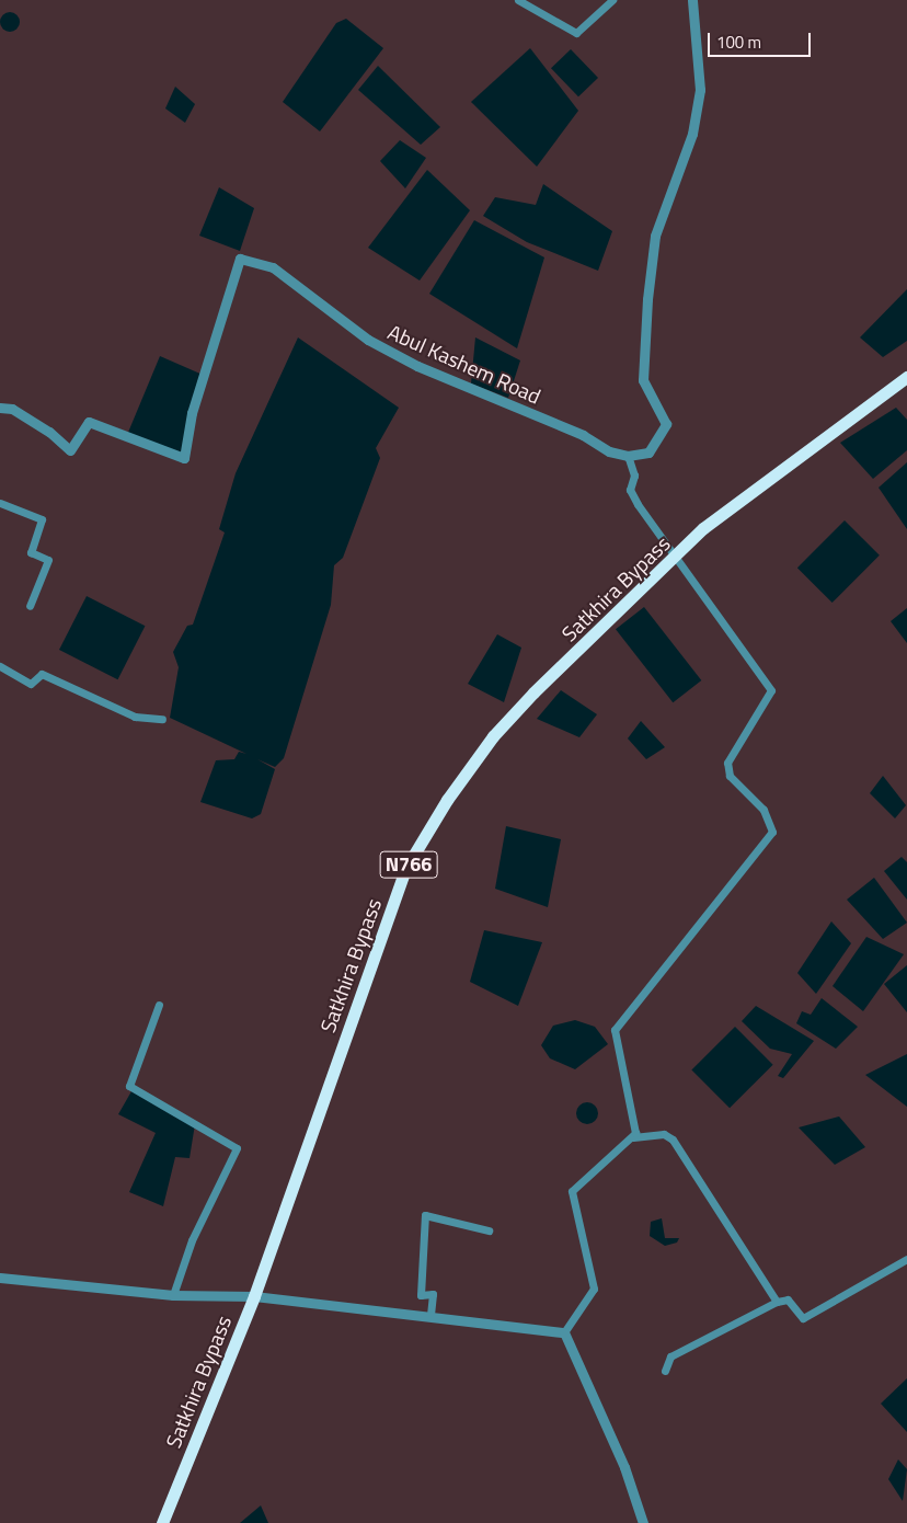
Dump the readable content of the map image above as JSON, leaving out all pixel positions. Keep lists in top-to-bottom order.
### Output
{
  "streets": {
    "highway": ["Satkhira Bypass", "N766"],
    "street": ["Abul Kashem Road"]
  },
  "scale_bar": "100 m"
}
